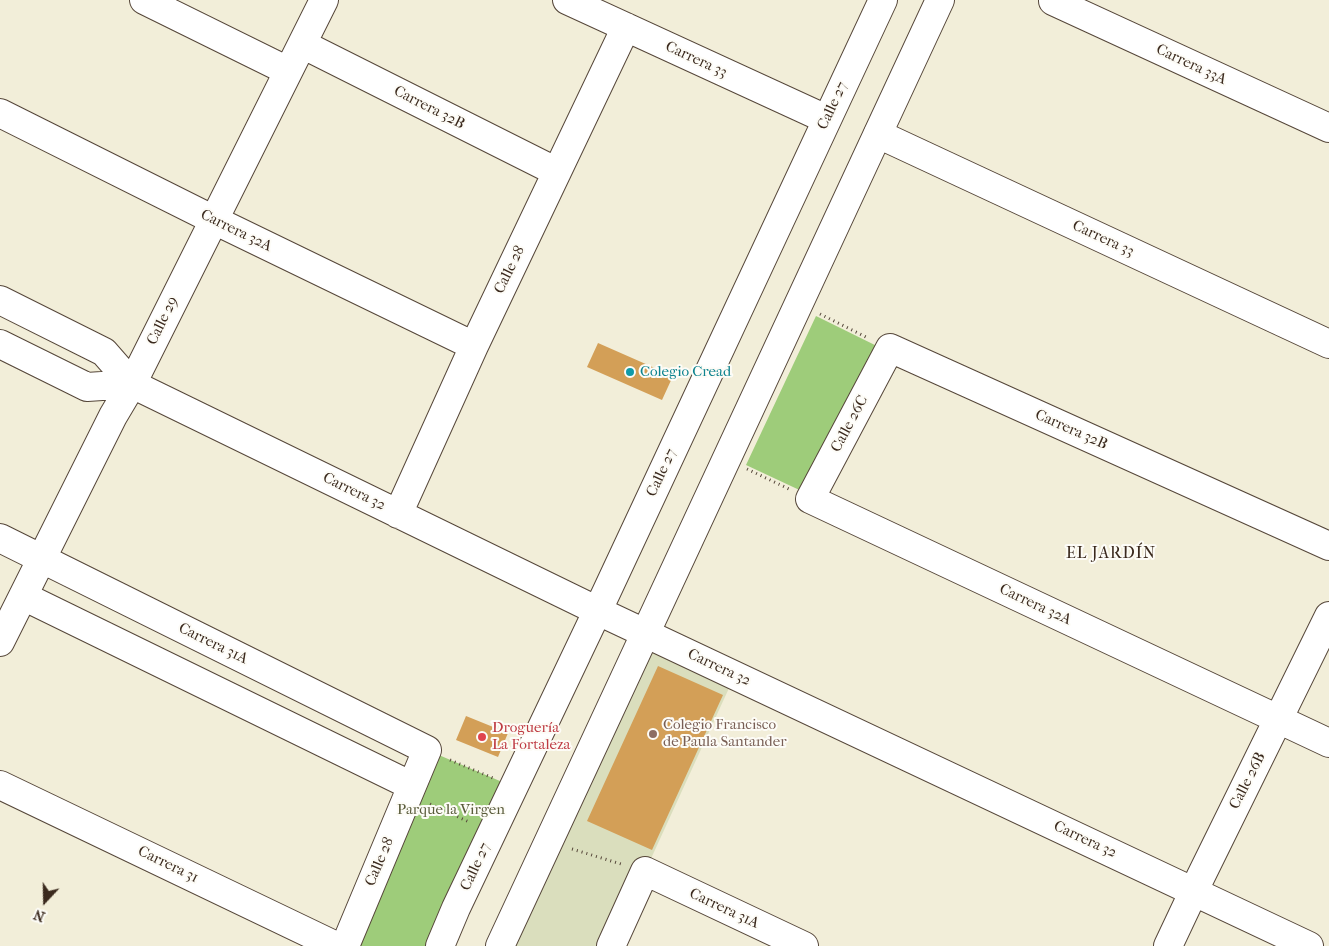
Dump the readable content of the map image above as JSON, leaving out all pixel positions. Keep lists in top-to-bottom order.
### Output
{
  "streets": {
    "street": [
      "Carrera 33",
      "Carrera 33A",
      "Calle 27",
      "Carrera 32B",
      "Carrera 32A",
      "Calle 28",
      "Calle 29",
      "Calle 26C",
      "Carrera 32",
      "Carrera 31A",
      "Calle 26B",
      "Carrera 31"
    ]
  },
  "crossings": [
    ["Carrera 33", "Calle 27"],
    ["Carrera 33", "Calle 28"],
    ["Calle 27", "Carrera 32"],
    ["Carrera 32B", "Calle 28"],
    ["Carrera 32B", "Calle 29"],
    ["Carrera 32B", "Calle 26C"],
    ["Carrera 32A", "Calle 28"],
    ["Carrera 32A", "Calle 29"],
    ["Carrera 32A", "Calle 26C"],
    ["Carrera 32A", "Calle 26B"],
    ["Calle 28", "Carrera 32"],
    ["Calle 28", "Carrera 31A"],
    ["Calle 29", "Carrera 32"],
    ["Calle 29", "Carrera 31A"],
    ["Carrera 32", "Calle 26B"]
  ],
  "districts": ["EL JARDÍN"],
  "parks": ["Parque la Virgen"],
  "places": ["Colegio Cread", "Colegio Francisco de Paula Santander", "Droguería La Fortaleza"],
  "north": "bottom"
}
